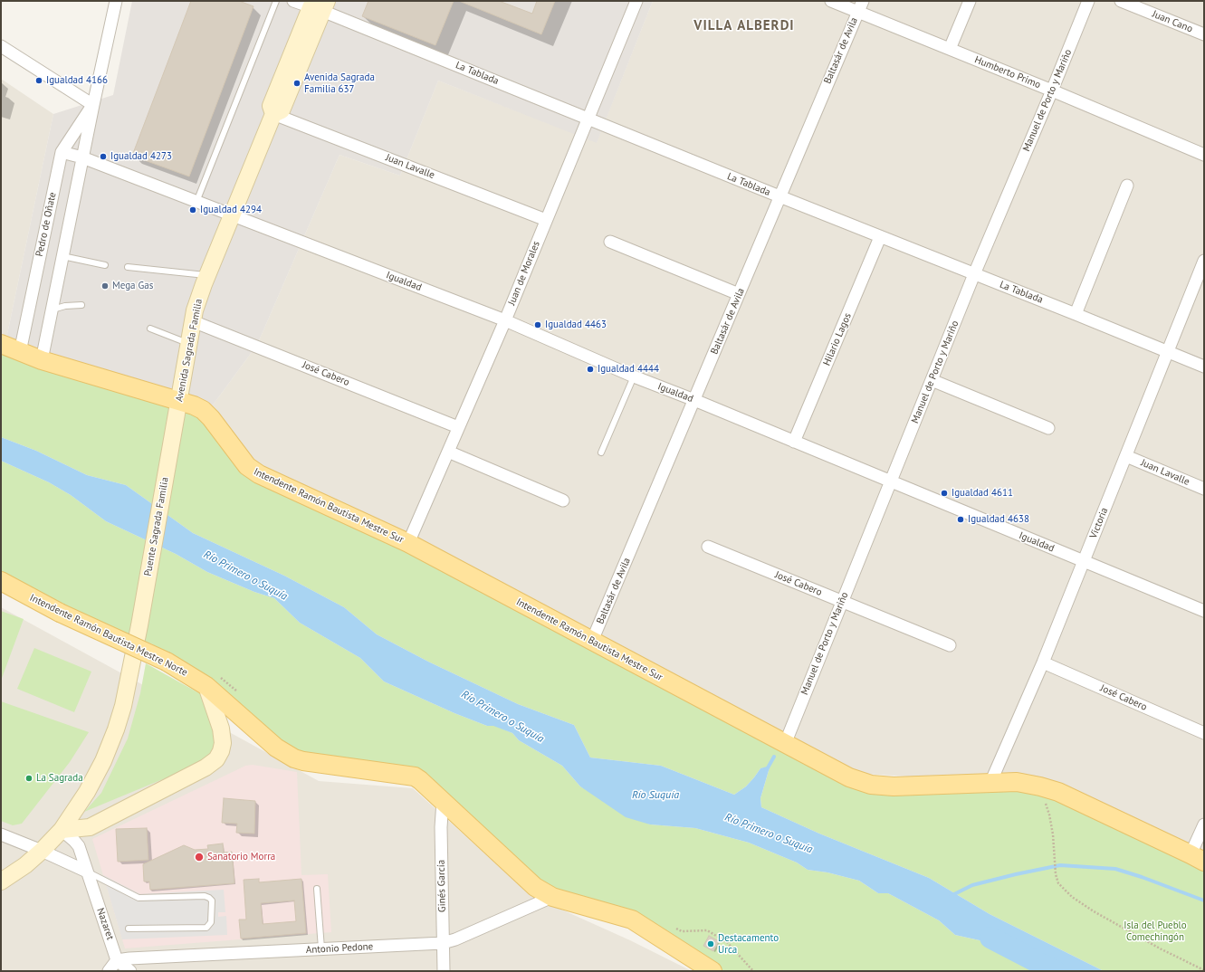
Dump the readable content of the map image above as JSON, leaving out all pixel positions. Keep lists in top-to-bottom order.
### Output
{
  "streets": {
    "main road": [
      "Avenida Sagrada Familia",
      "Intendente Ramón Bautista Mestre Sur",
      "Puente Sagrada Familia",
      "Intendente Ramón Bautista Mestre Norte"
    ],
    "street": [
      "Juan Cano",
      "Baltasár de Avila",
      "Humberto Primo",
      "La Tablada",
      "Manuel de Porto y Mariño",
      "Juan Lavalle",
      "Pedro de Oñate",
      "Juan de Morales",
      "Igualdad",
      "Hilario Lagos",
      "José Cabero",
      "Victoria",
      "Ginés García",
      "Nazaret",
      "Antonio Pedone"
    ]
  },
  "crossings": [
    ["Baltasár de Avila", "Humberto Primo"],
    ["Baltasár de Avila", "La Tablada"],
    ["Baltasár de Avila", "Igualdad"],
    ["Baltasár de Avila", "Intendente Ramón Bautista Mestre Sur"],
    ["Humberto Primo", "Manuel de Porto y Mariño"],
    ["La Tablada", "Manuel de Porto y Mariño"],
    ["La Tablada", "Juan de Morales"],
    ["La Tablada", "Hilario Lagos"],
    ["La Tablada", "Avenida Sagrada Familia"],
    ["La Tablada", "Victoria"],
    ["Manuel de Porto y Mariño", "Igualdad"],
    ["Manuel de Porto y Mariño", "José Cabero"],
    ["Manuel de Porto y Mariño", "Intendente Ramón Bautista Mestre Sur"],
    ["Juan Lavalle", "Juan de Morales"],
    ["Juan Lavalle", "Avenida Sagrada Familia"],
    ["Juan Lavalle", "Victoria"],
    ["Pedro de Oñate", "Igualdad"],
    ["Pedro de Oñate", "Intendente Ramón Bautista Mestre Sur"],
    ["Juan de Morales", "Igualdad"],
    ["Juan de Morales", "José Cabero"],
    ["Juan de Morales", "Intendente Ramón Bautista Mestre Sur"],
    ["Igualdad", "Hilario Lagos"],
    ["Igualdad", "Avenida Sagrada Familia"],
    ["Igualdad", "Victoria"],
    ["Avenida Sagrada Familia", "José Cabero"],
    ["Avenida Sagrada Familia", "Intendente Ramón Bautista Mestre Sur"],
    ["Avenida Sagrada Familia", "Puente Sagrada Familia"],
    ["José Cabero", "Victoria"],
    ["Intendente Ramón Bautista Mestre Sur", "Victoria"],
    ["Puente Sagrada Familia", "Nazaret"],
    ["Intendente Ramón Bautista Mestre Norte", "Ginés García"],
    ["Intendente Ramón Bautista Mestre Norte", "Antonio Pedone"],
    ["Ginés García", "Antonio Pedone"],
    ["Nazaret", "Antonio Pedone"]
  ],
  "districts": ["VILLA ALBERDI"],
  "water": ["Río Primero o Suquía", "Río Suquía"],
  "parks": ["Isla del Pueblo Comechingón"],
  "places": [
    "Igualdad 4166",
    "Avenida Sagrada Familia 637",
    "Igualdad 4273",
    "Igualdad 4294",
    "Mega Gas",
    "Igualdad 4463",
    "Igualdad 4444",
    "Igualdad 4611",
    "Igualdad 4638",
    "La Sagrada",
    "Sanatorio Morra",
    "Destacamento Urca"
  ]
}
